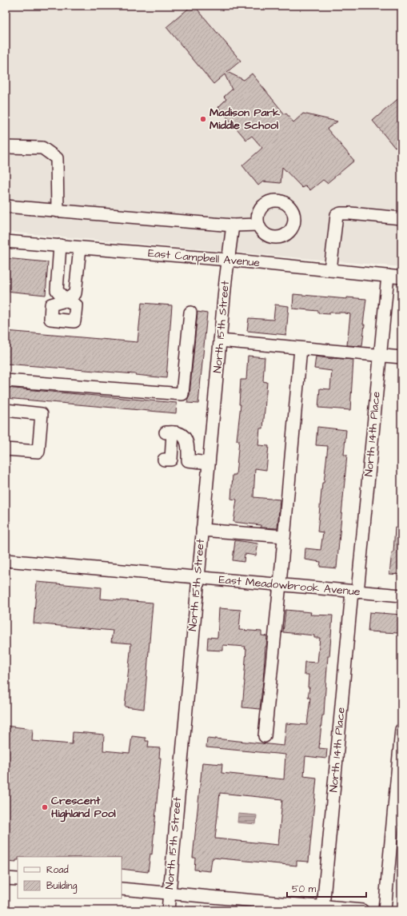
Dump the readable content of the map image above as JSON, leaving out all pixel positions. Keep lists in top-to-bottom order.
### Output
{
  "streets": {
    "street": [
      "East Campbell Avenue",
      "North 15th Street",
      "North 14th Place",
      "East Meadowbrook Avenue"
    ]
  },
  "crossings": [
    ["East Campbell Avenue", "North 15th Street"],
    ["East Campbell Avenue", "North 14th Place"],
    ["North 15th Street", "East Meadowbrook Avenue"],
    ["North 14th Place", "East Meadowbrook Avenue"]
  ],
  "places": ["Madison Park Middle School", "Crescent Highland Pool"],
  "legend": ["Road", "Building"],
  "scale_bar": "50 m"
}
